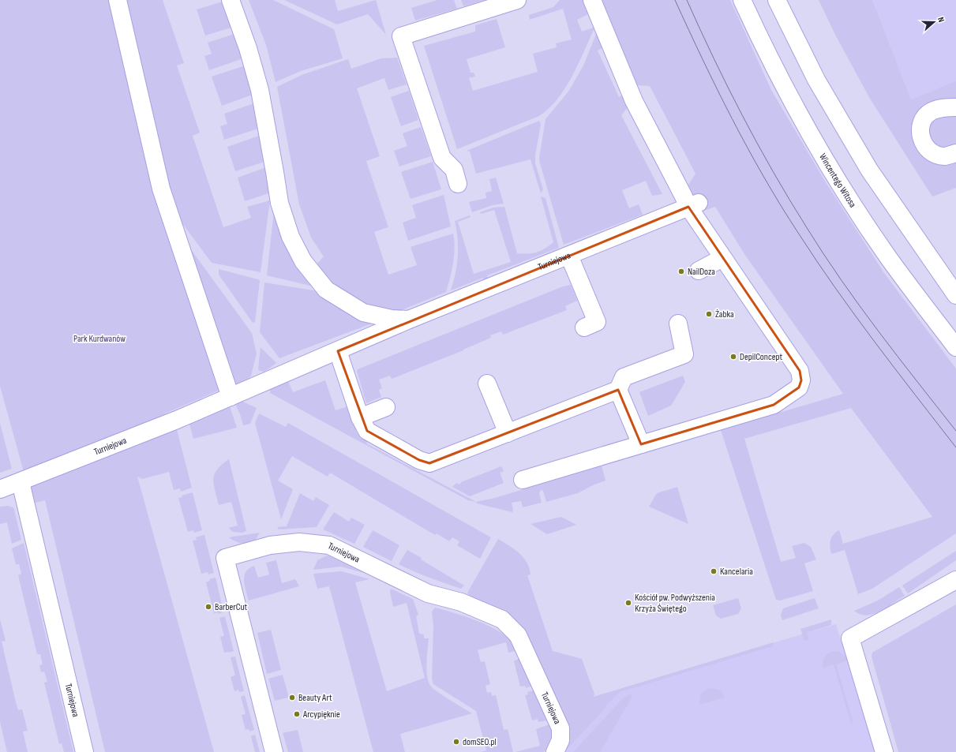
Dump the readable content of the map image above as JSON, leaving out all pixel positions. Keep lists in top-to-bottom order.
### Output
{
  "streets": {
    "street": ["Wincentego Witosa", "Turniejowa"]
  },
  "parks": ["Park Kurdwanów"],
  "places": [
    "NailDoza",
    "Żabka",
    "DepilConcept",
    "Kancelaria",
    "Kościół pw. Podwyższenia Krzyża Świętego",
    "BarberCut",
    "Beauty Art",
    "Arcypięknie",
    "domSEO.pl"
  ],
  "north": "right"
}
